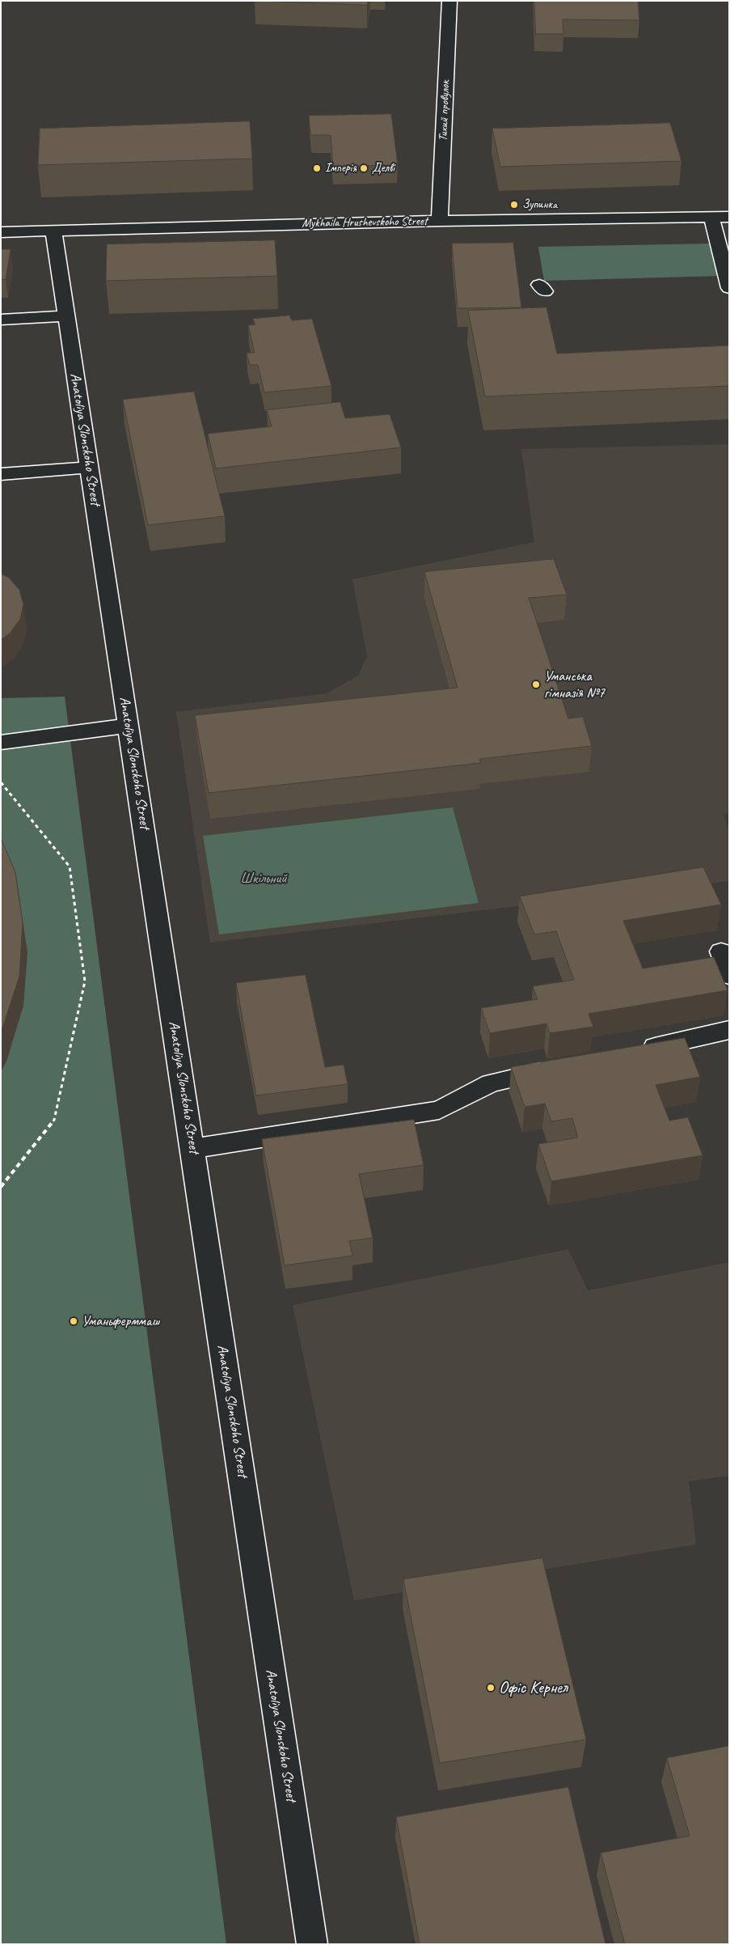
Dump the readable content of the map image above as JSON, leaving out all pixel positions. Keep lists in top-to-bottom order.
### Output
{
  "streets": {
    "street": ["Тихий провулок", "Mykhaila Hrushevskoho Street", "Anatoliya Slonskoho Street"]
  },
  "crossings": [
    ["Тихий провулок", "Mykhaila Hrushevskoho Street"],
    ["Mykhaila Hrushevskoho Street", "Anatoliya Slonskoho Street"]
  ],
  "parks": ["Шкільний"],
  "places": [
    "Імперія",
    "Делві",
    "Зупинка",
    "Уманська гімназія №7",
    "Уманьферммаш",
    "Офіс Кернел"
  ]
}
